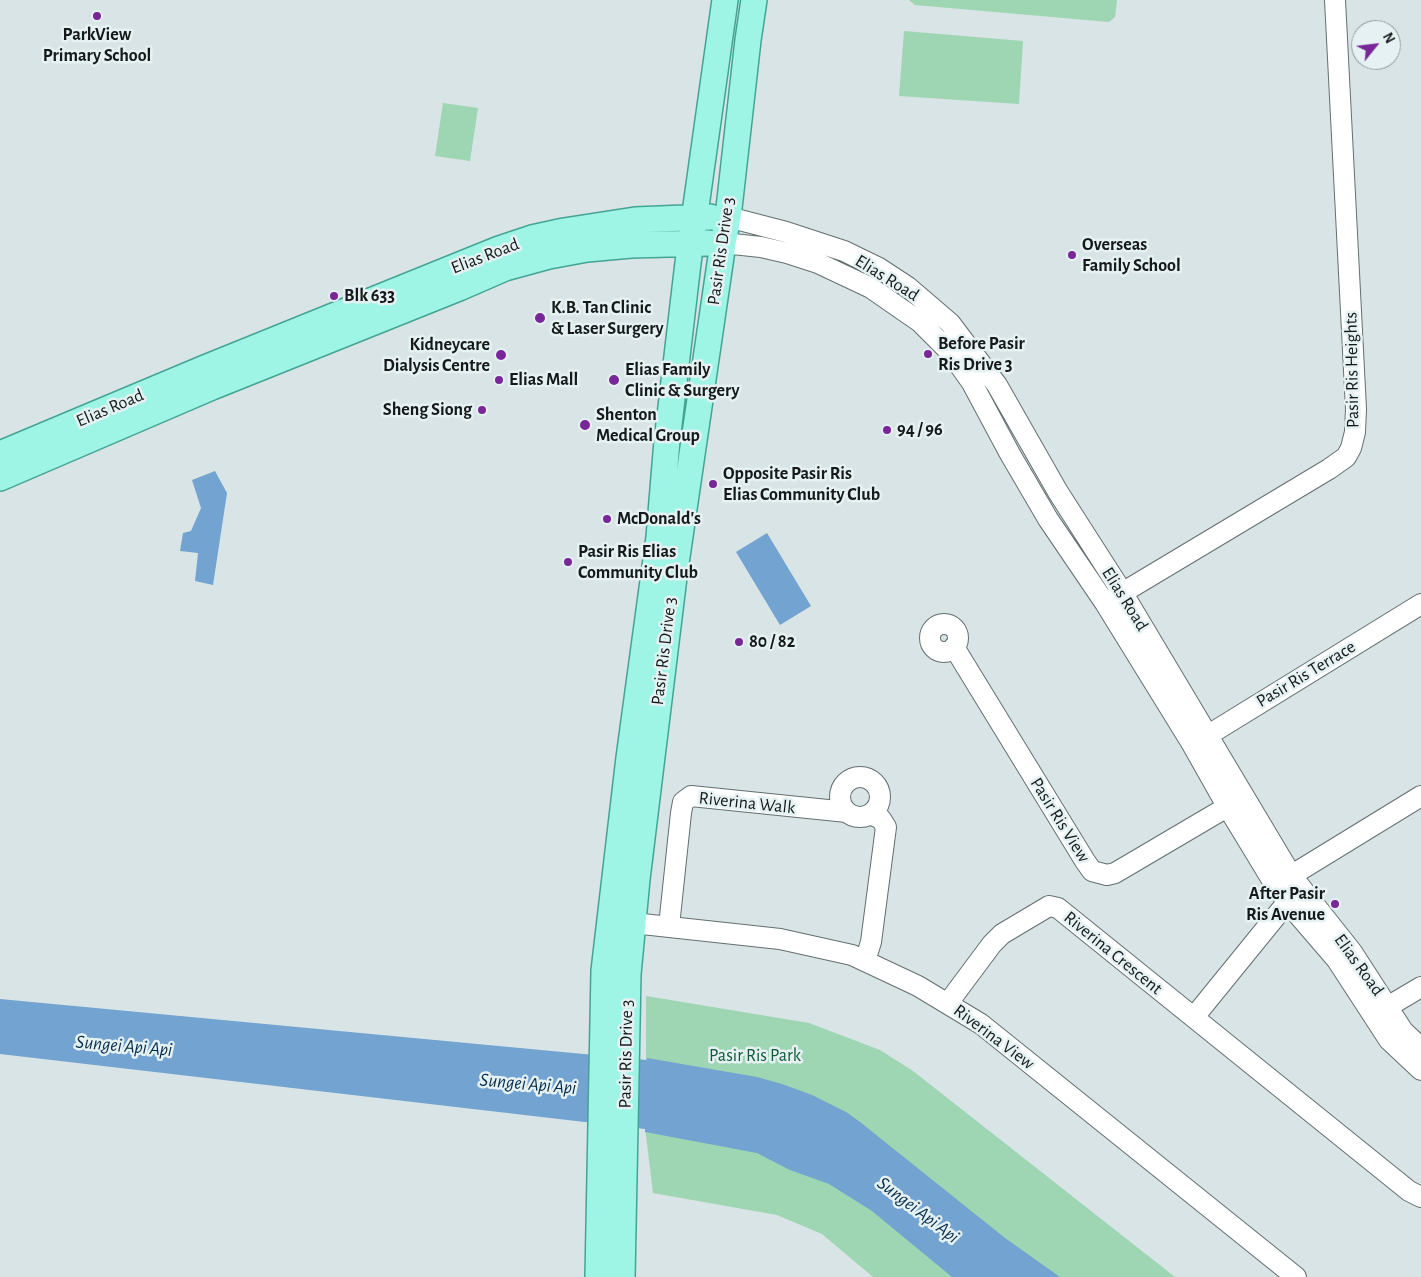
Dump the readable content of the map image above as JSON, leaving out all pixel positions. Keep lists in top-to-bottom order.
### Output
{
  "streets": {
    "main road": ["Pasir Ris Drive 3", "Elias Road"],
    "street": [
      "Pasir Ris Heights",
      "Pasir Ris Terrace",
      "Riverina Walk",
      "Pasir Ris View",
      "Riverina Crescent",
      "Riverina View"
    ]
  },
  "crossings": [
    ["Pasir Ris Drive 3", "Elias Road"],
    ["Pasir Ris Drive 3", "Riverina View"],
    ["Elias Road", "Pasir Ris Heights"],
    ["Elias Road", "Pasir Ris Terrace"],
    ["Elias Road", "Pasir Ris View"],
    ["Riverina Walk", "Riverina View"],
    ["Riverina Crescent", "Riverina View"]
  ],
  "water": ["Sungei Api Api"],
  "parks": ["Pasir Ris Park"],
  "places": [
    "ParkView Primary School",
    "Overseas Family School",
    "Blk 633",
    "K.B. Tan Clinic & Laser Surgery",
    "Before Pasir Ris Drive 3",
    "Kidneycare Dialysis Centre",
    "Elias Mall",
    "Elias Family Clinic & Surgery",
    "Sheng Siong",
    "Shenton Medical Group",
    "94 / 96",
    "Opposite Pasir Ris Elias Community Club",
    "McDonald's",
    "Pasir Ris Elias Community Club",
    "80 / 82",
    "After Pasir Ris Avenue"
  ],
  "north": "top right"
}
